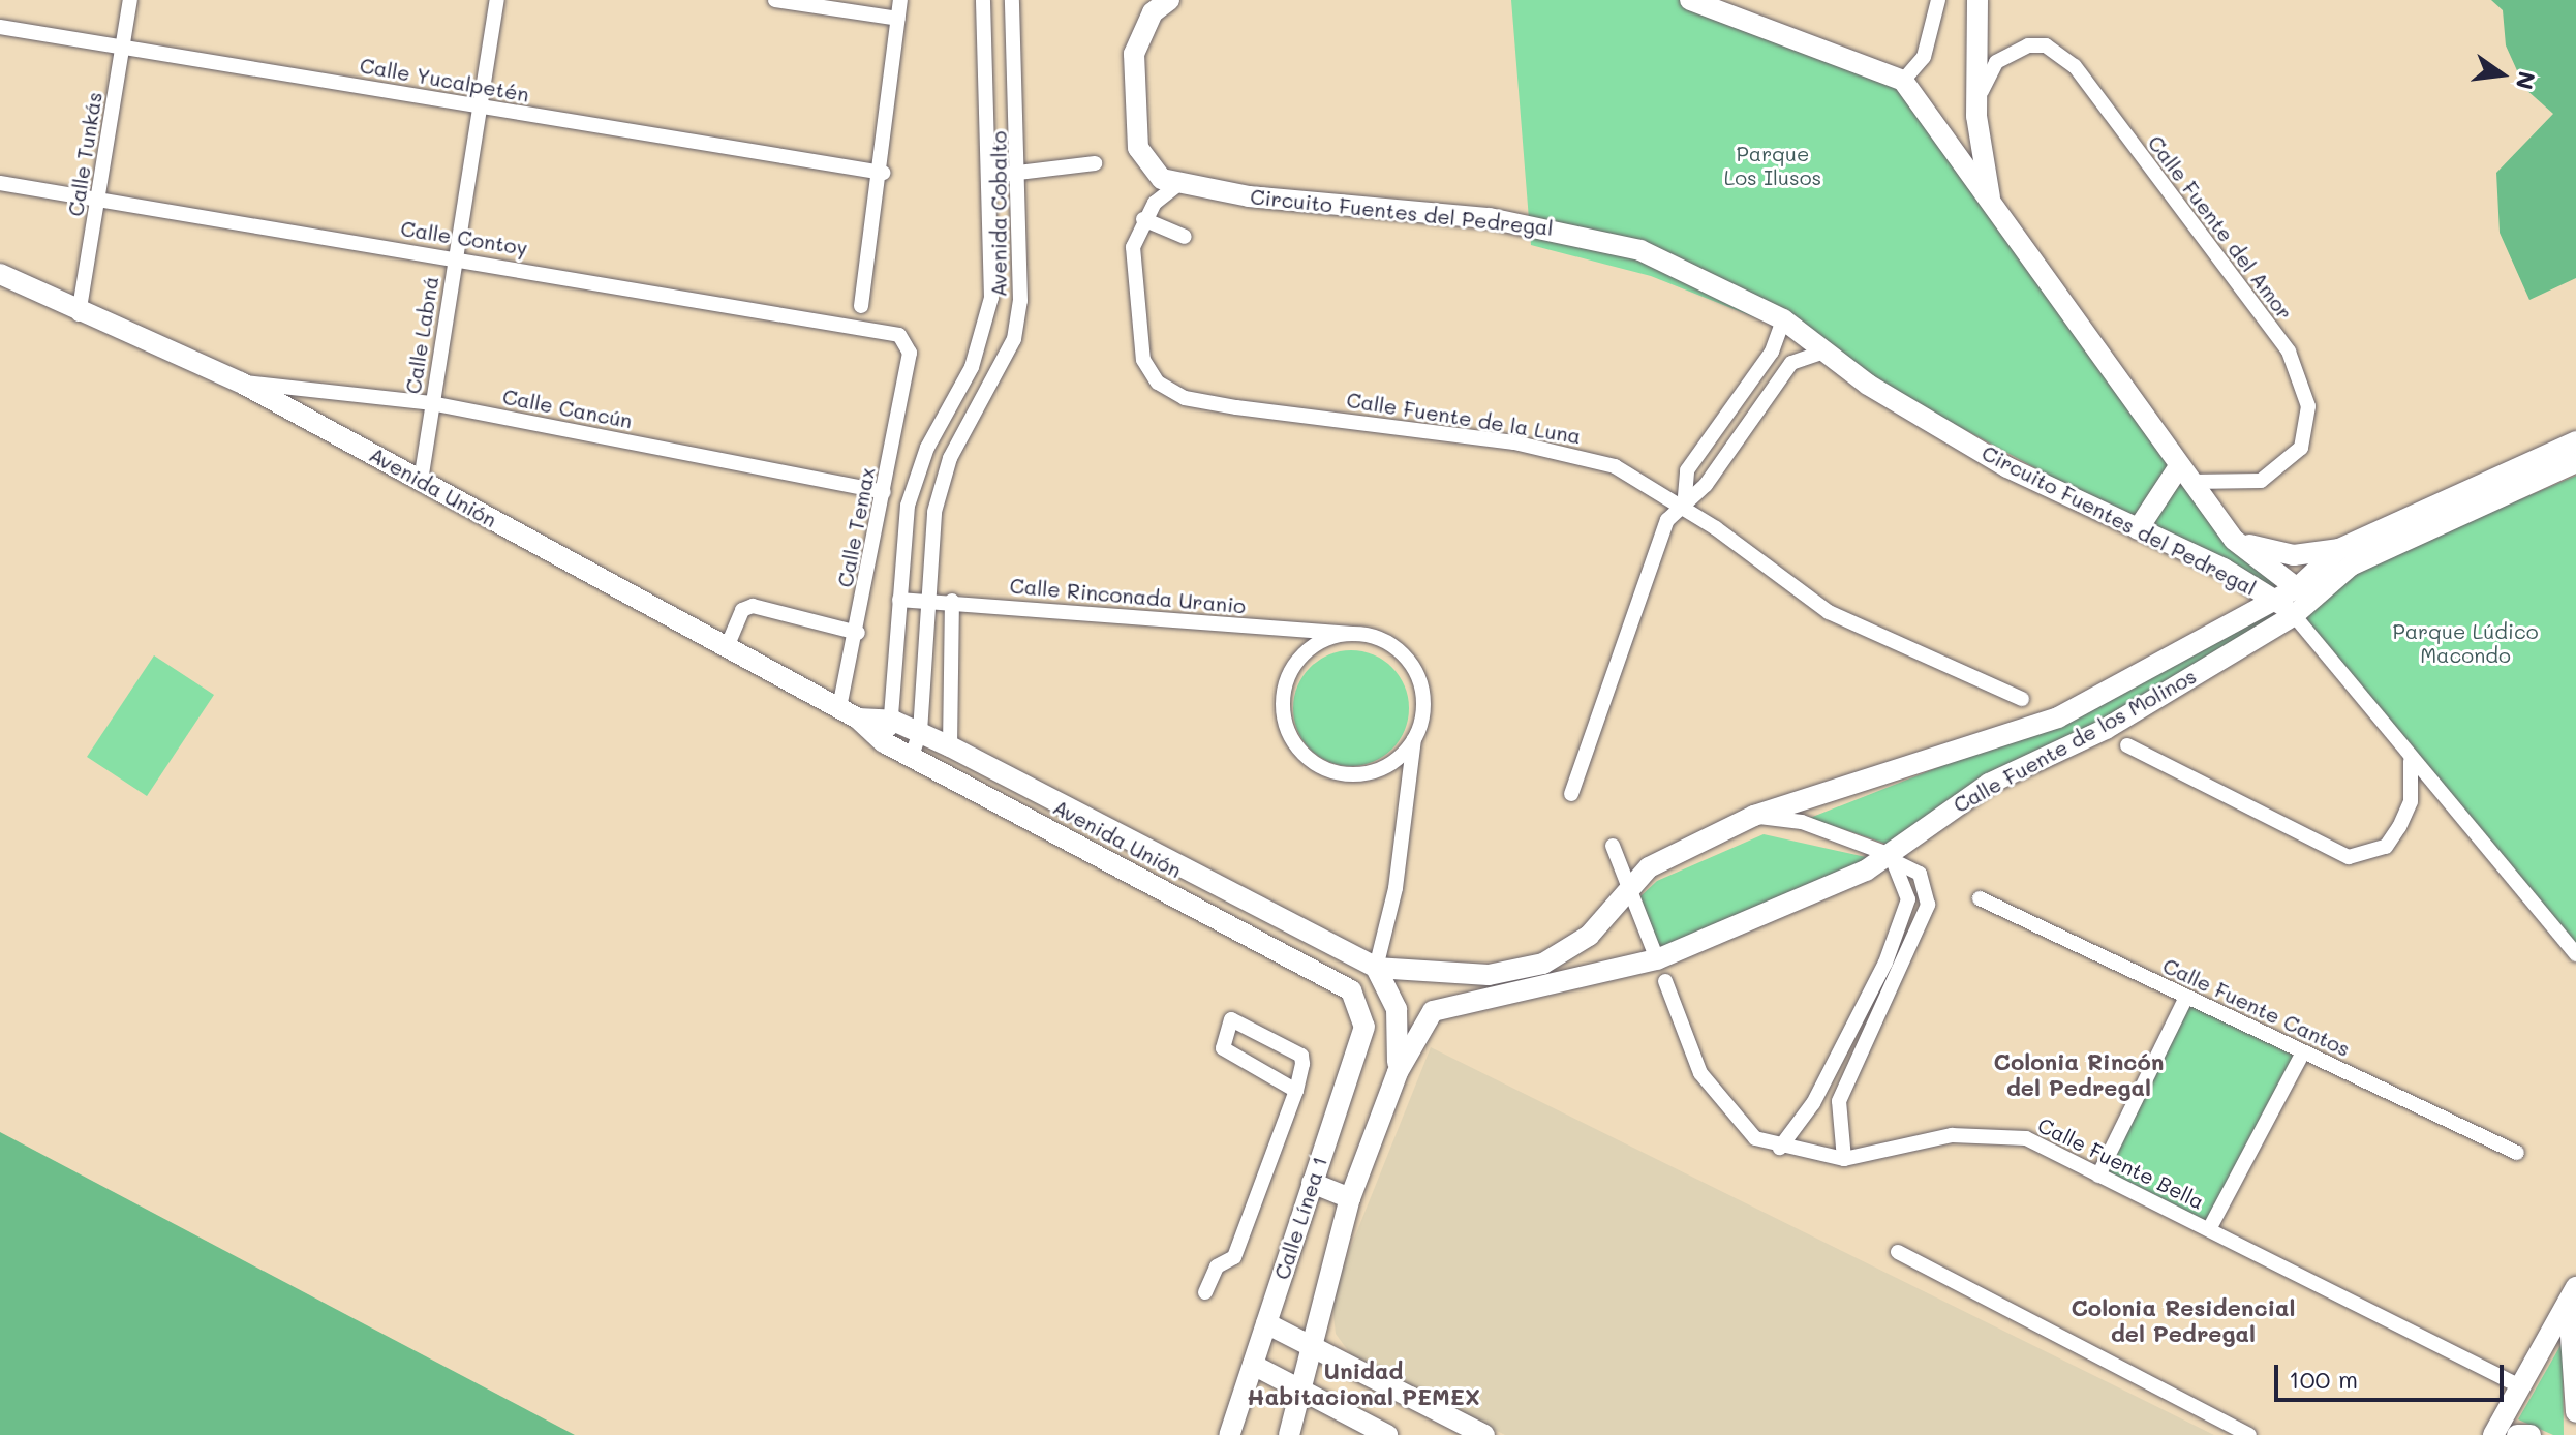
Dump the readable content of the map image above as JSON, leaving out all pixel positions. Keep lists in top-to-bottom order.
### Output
{
  "streets": {
    "street": [
      "Calle Yucalpetén",
      "Calle Tunkás",
      "Circuito Fuentes del Pedregal",
      "Avenida Cobalto",
      "Calle Fuente del Amor",
      "Calle Contoy",
      "Calle Labná",
      "Calle Cancún",
      "Calle Fuente de la Luna",
      "Avenida Unión",
      "Calle Temax",
      "Calle Rinconada Uranio",
      "Calle Fuente de los Molinos",
      "Calle Fuente Cantos",
      "Calle Fuente Bella",
      "Calle Línea 1"
    ]
  },
  "crossings": [
    ["Calle Yucalpetén", "Calle Tunkás"],
    ["Calle Yucalpetén", "Calle Labná"],
    ["Calle Tunkás", "Calle Contoy"],
    ["Calle Tunkás", "Avenida Unión"],
    ["Circuito Fuentes del Pedregal", "Calle Fuente del Amor"],
    ["Circuito Fuentes del Pedregal", "Calle Fuente de los Molinos"],
    ["Avenida Cobalto", "Avenida Unión"],
    ["Avenida Cobalto", "Calle Rinconada Uranio"],
    ["Calle Contoy", "Calle Labná"],
    ["Calle Contoy", "Calle Temax"],
    ["Calle Labná", "Calle Cancún"],
    ["Calle Labná", "Avenida Unión"],
    ["Calle Cancún", "Avenida Unión"],
    ["Calle Cancún", "Calle Temax"],
    ["Avenida Unión", "Calle Temax"],
    ["Avenida Unión", "Calle Fuente de los Molinos"],
    ["Avenida Unión", "Calle Línea 1"],
    ["Calle Fuente de los Molinos", "Calle Línea 1"]
  ],
  "districts": ["Colonia Rincón del Pedregal", "Colonia Residencial del Pedregal", "Unidad Habitacional PEMEX"],
  "parks": ["Parque Los Ilusos", "Parque Lúdico Macondo"],
  "scale_bar": "100 m",
  "north": "right"
}
